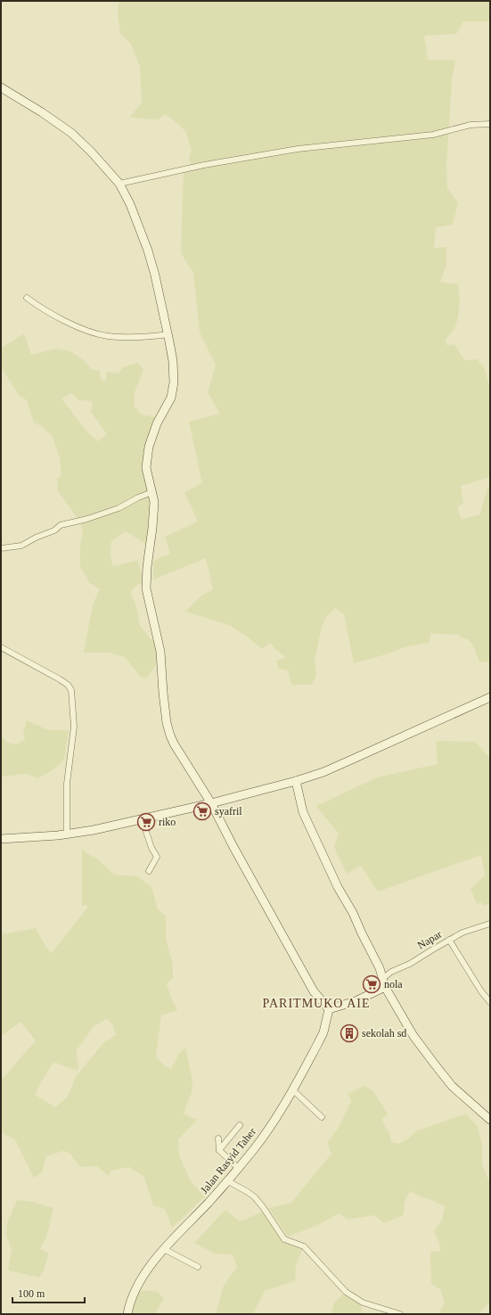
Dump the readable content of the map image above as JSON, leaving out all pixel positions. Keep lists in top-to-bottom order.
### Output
{
  "streets": {
    "street": ["Napar", "Jalan Rasyid Taher"]
  },
  "districts": ["PARITMUKO AIE"],
  "places": {
    "supermarket": ["syafril", "riko", "nola"],
    "building": ["sekolah sd"]
  },
  "scale_bar": "100 m"
}
